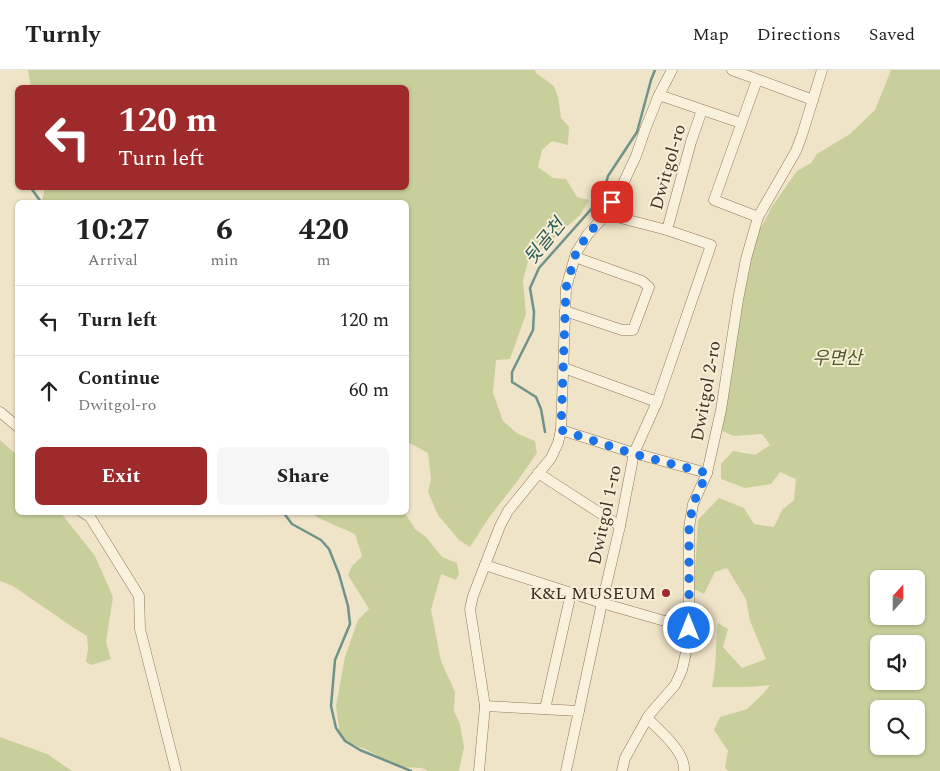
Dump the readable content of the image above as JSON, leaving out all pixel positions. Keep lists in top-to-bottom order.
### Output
{
  "streets": {
    "street": ["Dwitgol-ro", "Dwitgol 2-ro", "Dwitgol 1-ro"]
  },
  "crossings": [
    ["Dwitgol-ro", "Dwitgol 1-ro"]
  ],
  "water": ["뒷골천"],
  "parks": ["우면산"],
  "places": ["K&L MUSEUM"],
  "north": "top",
  "page": {
    "header": "Turnly",
    "nav": ["Map", "Directions", "Saved"],
    "turn": ["120 m", "Turn left"],
    "eta": [
      "10:27",
      "Arrival",
      "6",
      "min",
      "420",
      "m"
    ],
    "list": [
      {
        "name": "Turn left",
        "value": "120 m"
      },
      {
        "name": "Continue",
        "note": "Dwitgol-ro",
        "value": "60 m"
      }
    ],
    "buttons": ["Exit", "Share"]
  }
}
